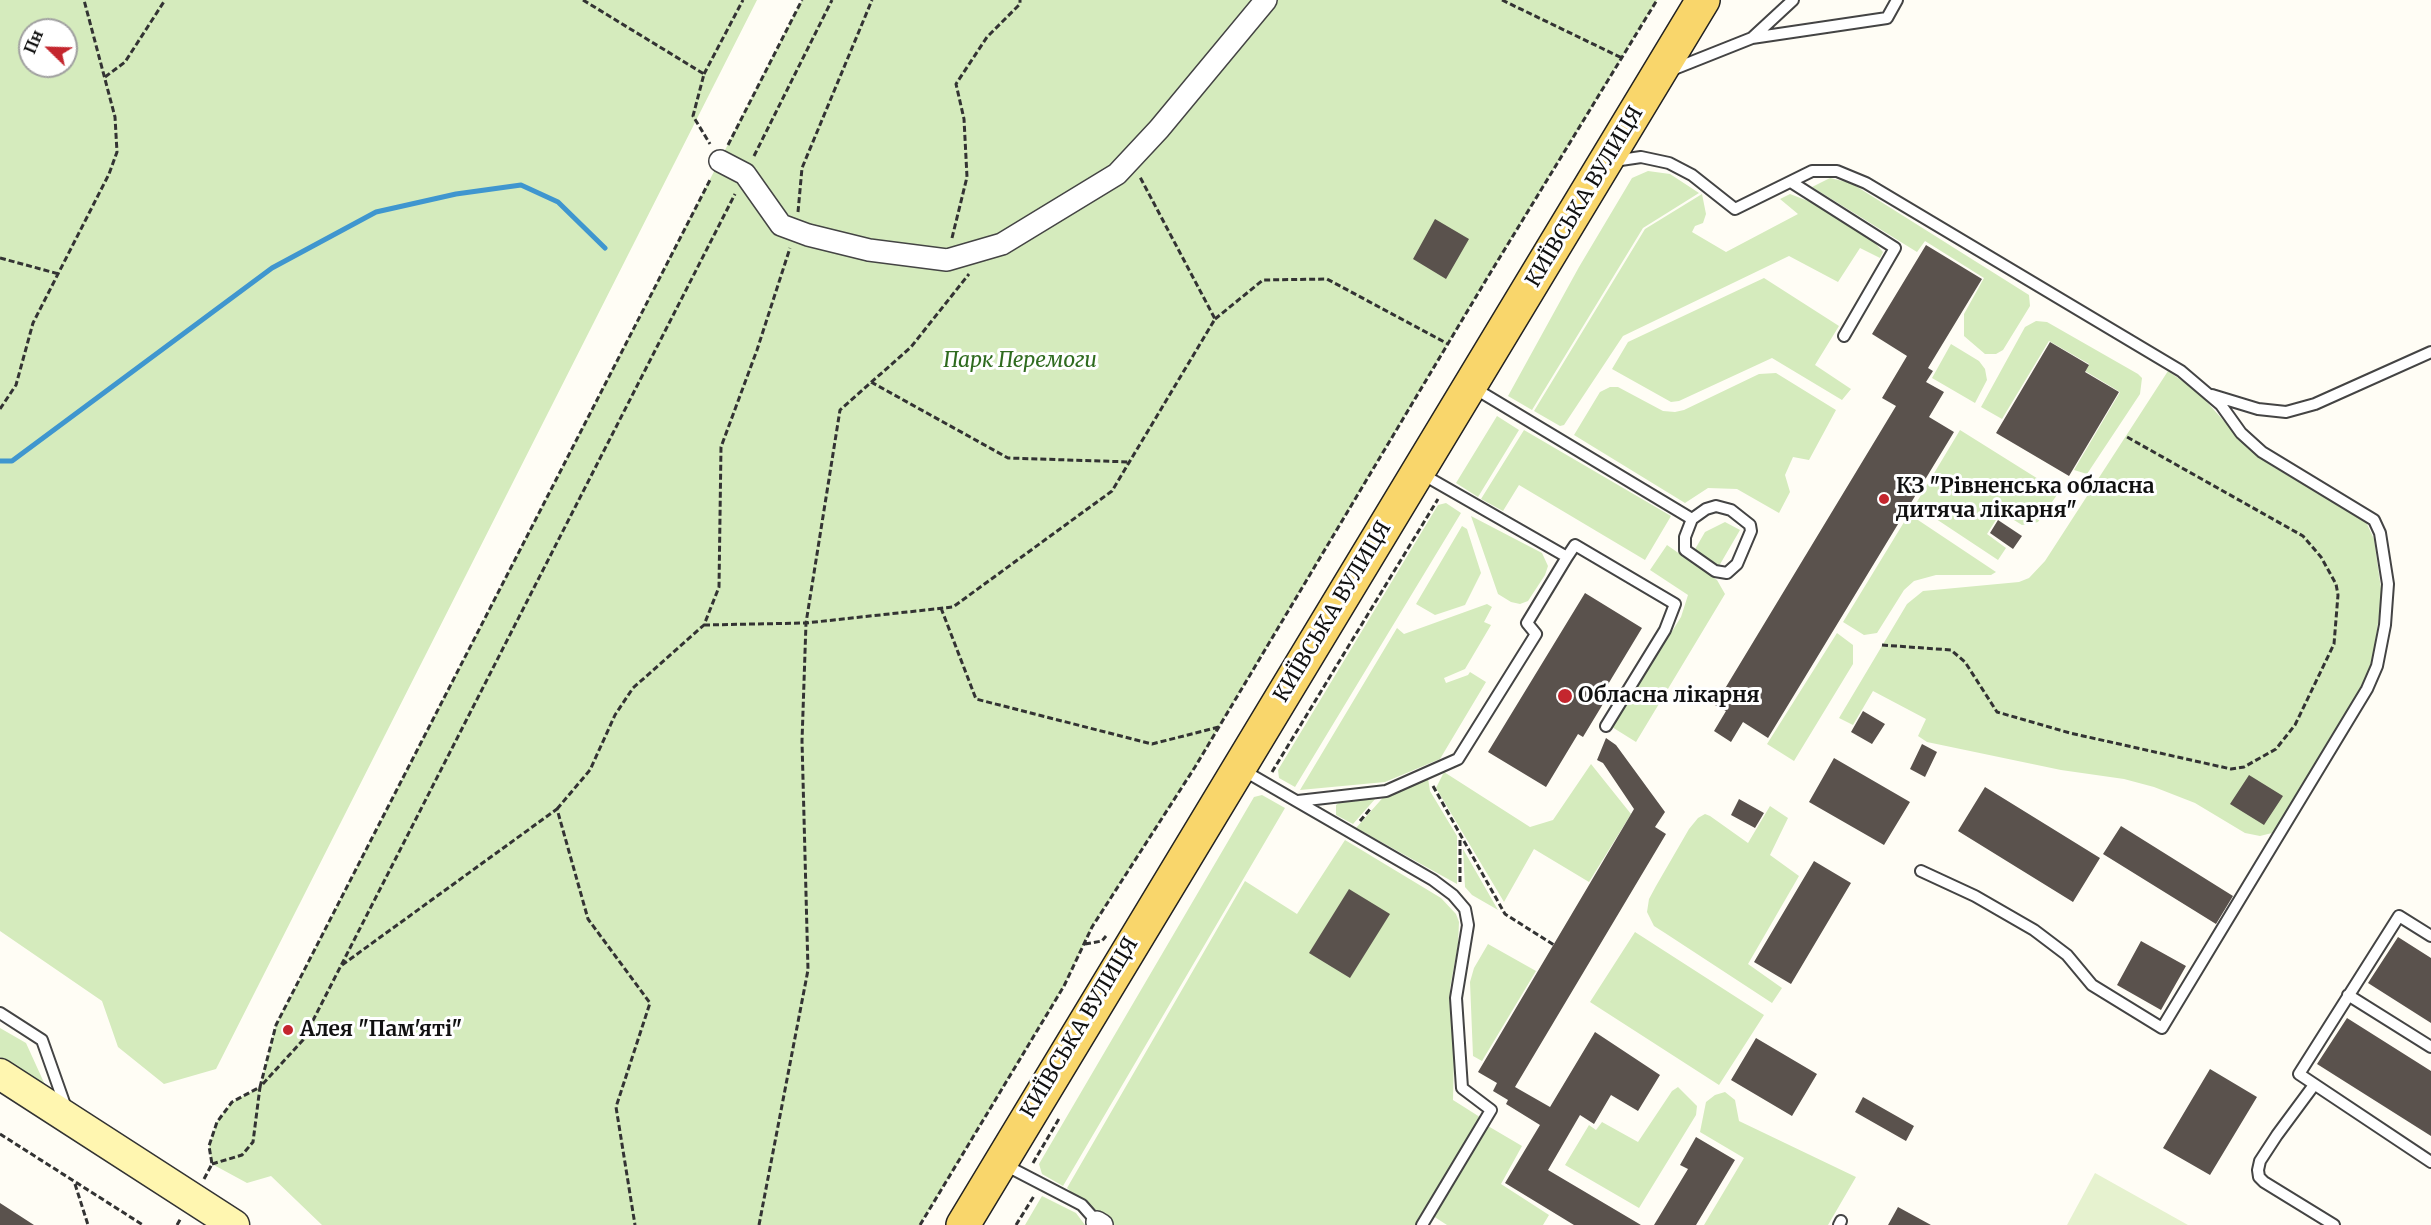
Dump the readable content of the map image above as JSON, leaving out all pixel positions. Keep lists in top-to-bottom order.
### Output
{
  "streets": {
    "main road": ["КИЇВСЬКА ВУЛИЦЯ"]
  },
  "parks": ["Парк Перемоги"],
  "places": ["КЗ \"Рівненська обласна дитяча лікарня\"", "Обласна лікарня", "Алея \"Пам'яті\""],
  "north": "top left"
}
